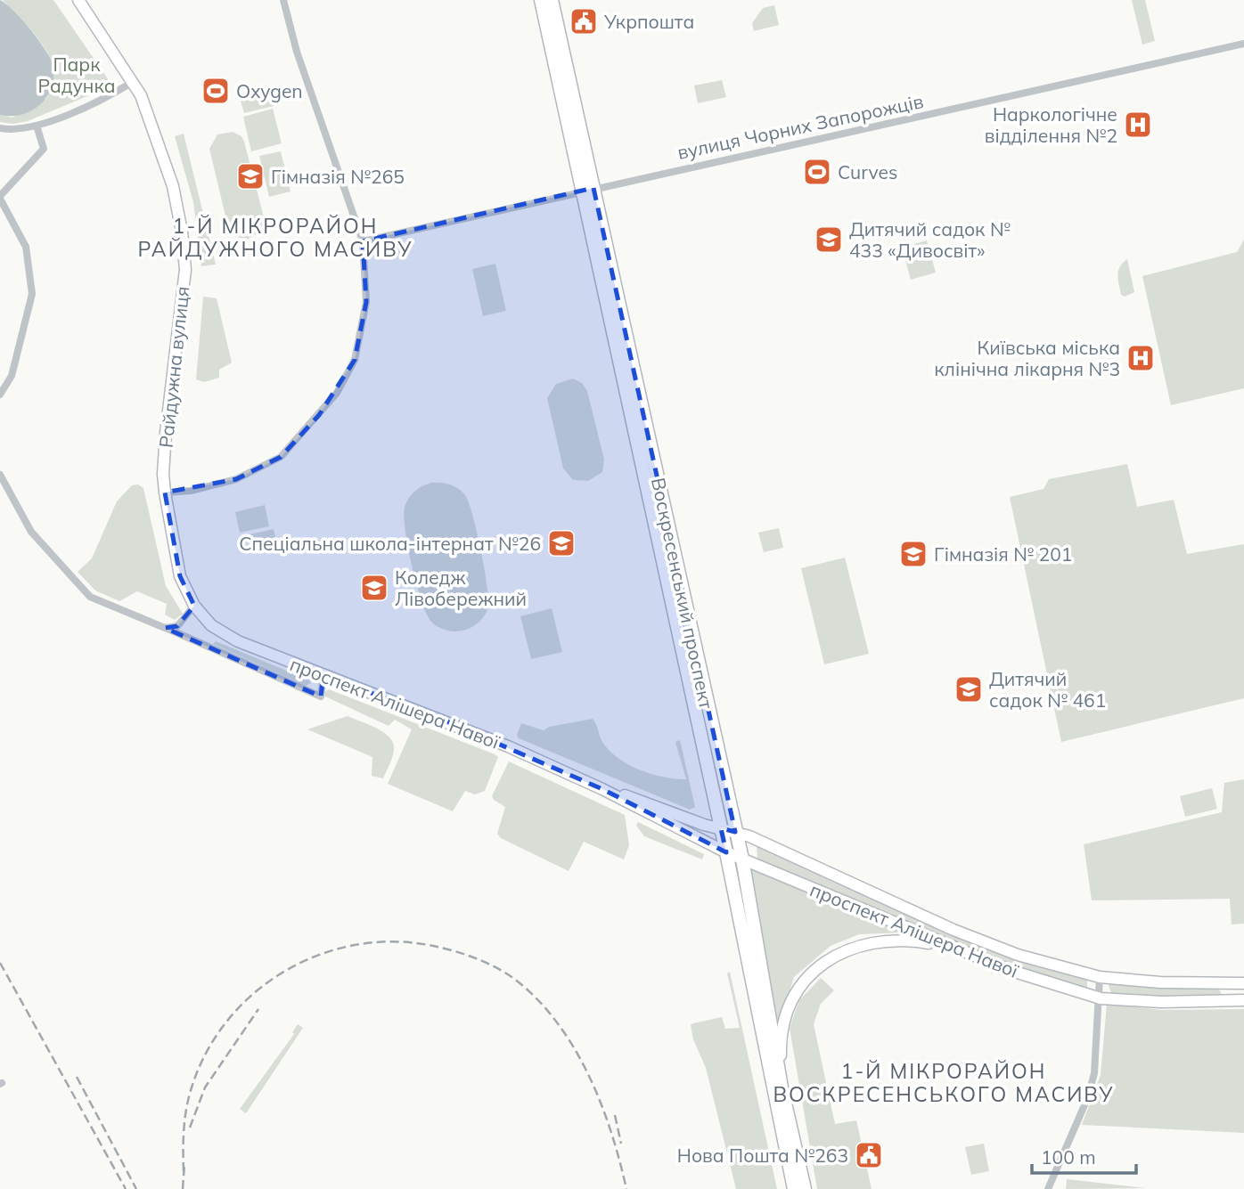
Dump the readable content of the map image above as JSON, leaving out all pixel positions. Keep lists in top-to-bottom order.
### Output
{
  "streets": {
    "main road": ["Воскресенський проспект"],
    "street": ["вулиця Чорних Запорожців", "Райдужна вулиця", "проспект Алішера Навої"]
  },
  "crossings": [
    ["вулиця Чорних Запорожців", "Воскресенський проспект"],
    ["Райдужна вулиця", "проспект Алішера Навої"],
    ["Воскресенський проспект", "проспект Алішера Навої"]
  ],
  "districts": ["1-Й МІКРОРАЙОН РАЙДУЖНОГО МАСИВУ", "1-Й МІКРОРАЙОН ВОСКРЕСЕНСЬКОГО МАСИВУ"],
  "parks": ["Парк Радунка"],
  "places": {
    "public building": ["Укрпошта", "Нова Пошта №263"],
    "sports": ["Oxygen", "Curves"],
    "hospital": ["Наркологічне відділення №2", "Київська міська клінічна лікарня №3"],
    "school or university": [
      "Гімназія №265",
      "Дитячий садок № 433 «Дивосвіт»",
      "Спеціальна школа-інтернат №26",
      "Гімназія № 201",
      "Коледж Лівобережний",
      "Дитячий садок № 461"
    ]
  },
  "scale_bar": "100 m"
}
